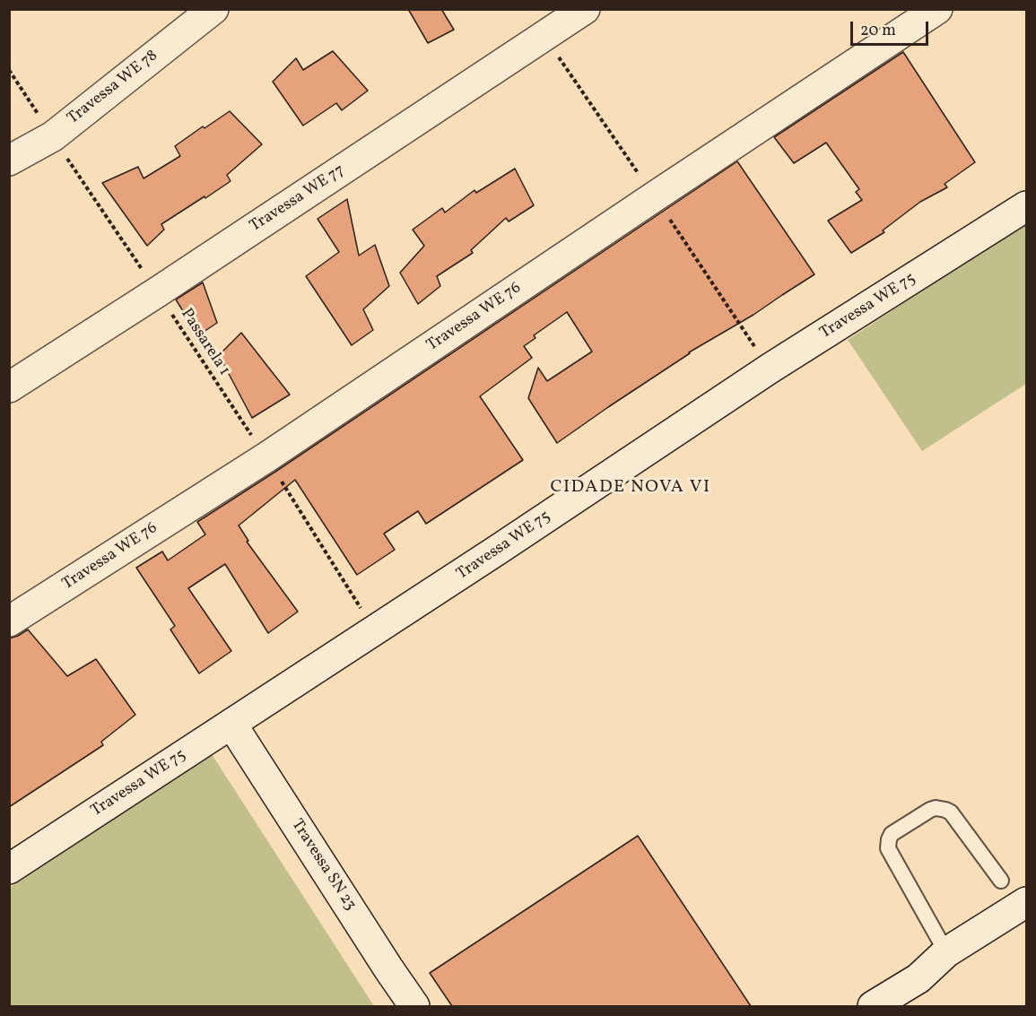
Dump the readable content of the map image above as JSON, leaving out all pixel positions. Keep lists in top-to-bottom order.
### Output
{
  "streets": {
    "street": [
      "Travessa WE 78",
      "Travessa WE 77",
      "Travessa WE 75",
      "Travessa WE 76",
      "Travessa SN 23"
    ],
    "path": ["Passarela 1"]
  },
  "crossings": [
    ["Travessa WE 78", "Passarela 1"],
    ["Travessa WE 77", "Passarela 1"],
    ["Travessa WE 75", "Passarela 1"],
    ["Travessa WE 75", "Travessa SN 23"],
    ["Travessa WE 76", "Passarela 1"]
  ],
  "districts": ["CIDADE NOVA VI"],
  "scale_bar": "20 m"
}
